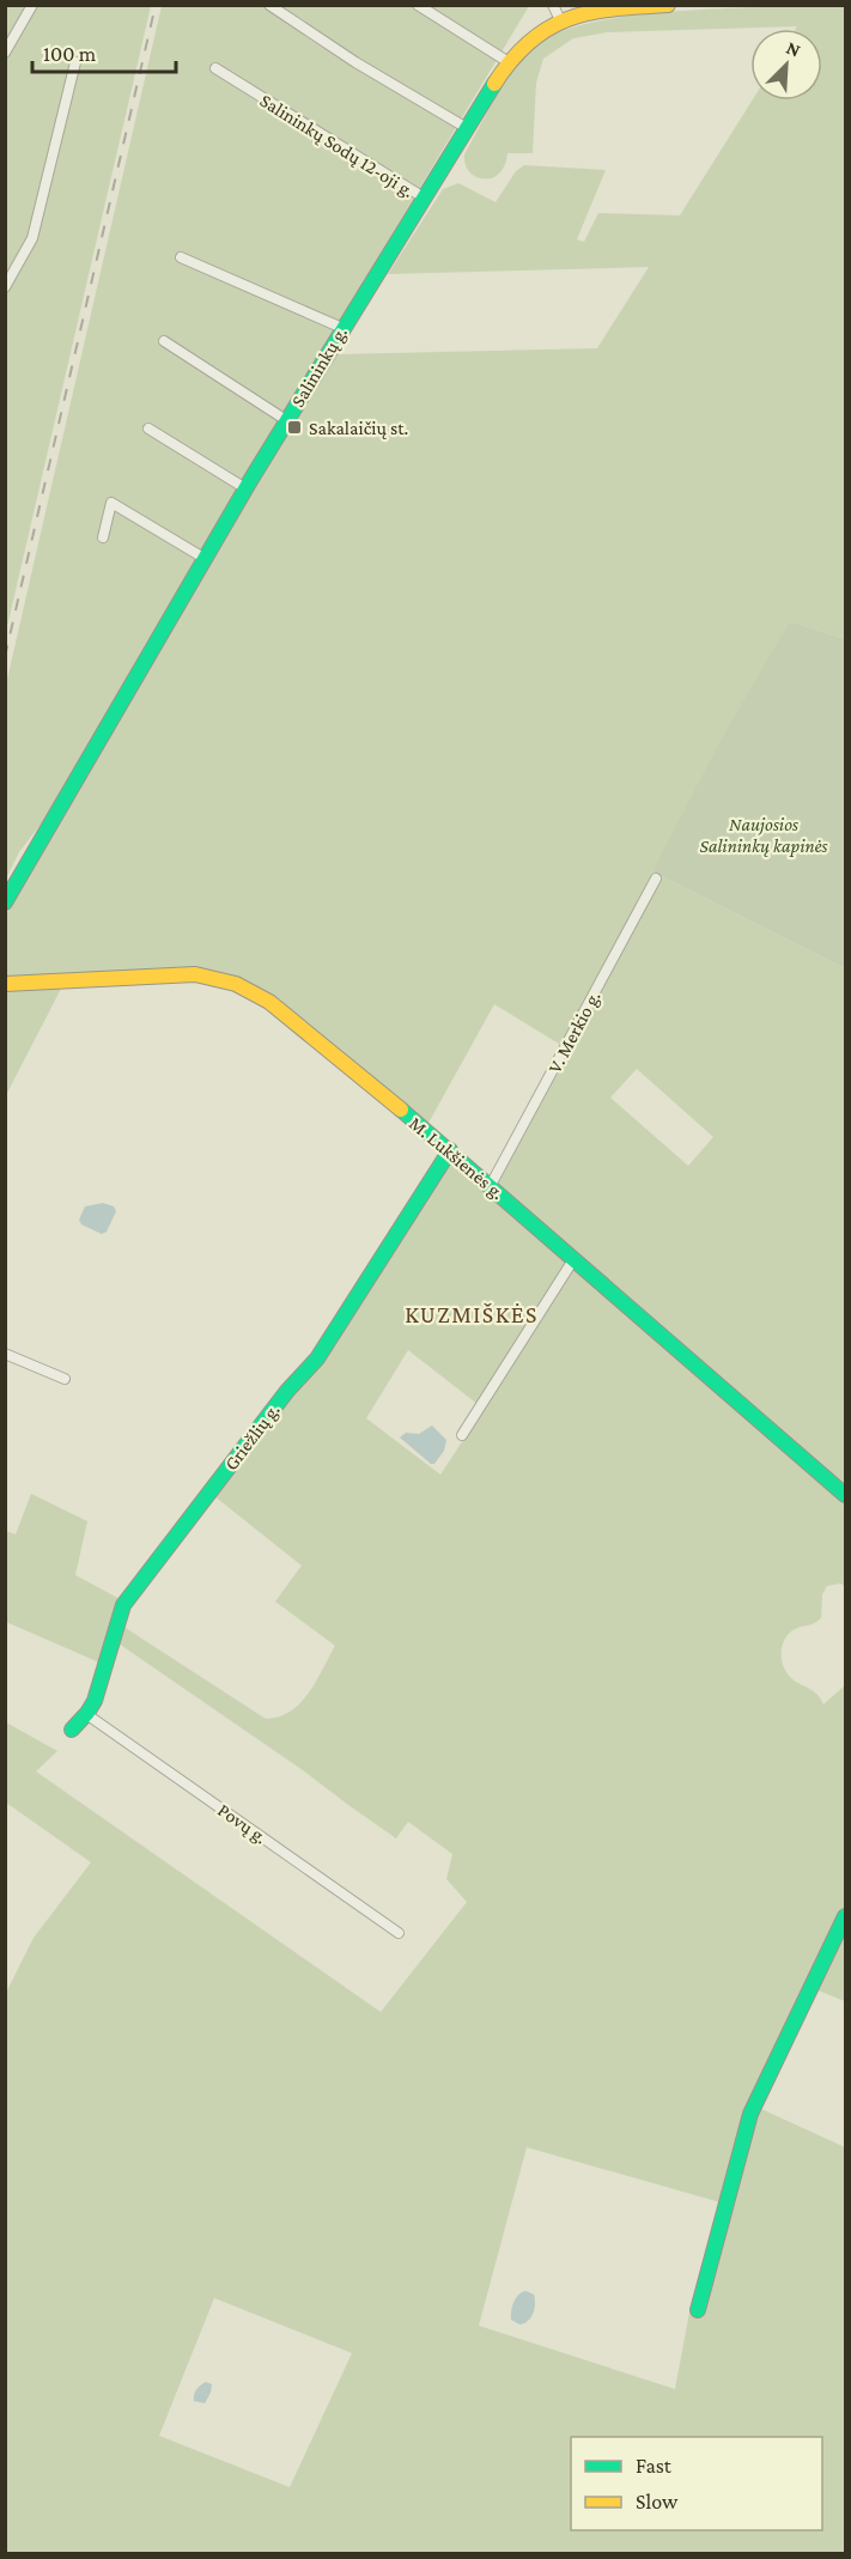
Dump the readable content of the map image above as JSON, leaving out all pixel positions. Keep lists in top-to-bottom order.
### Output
{
  "streets": {
    "street": [
      "Salininkų Sodų 12-oji g.",
      "Salininkų g.",
      "V. Merkio g.",
      "M. Lukšienės g.",
      "Griežlių g.",
      "Povų g."
    ]
  },
  "crossings": [
    ["Salininkų Sodų 12-oji g.", "Salininkų g."],
    ["V. Merkio g.", "M. Lukšienės g."],
    ["M. Lukšienės g.", "Griežlių g."],
    ["Griežlių g.", "Povų g."]
  ],
  "districts": ["KUZMIŠKĖS"],
  "parks": ["Naujosios Salininkų kapinės"],
  "places": {
    "transit": ["Sakalaičių st."]
  },
  "legend": ["Fast", "Slow"],
  "scale_bar": "100 m",
  "north": "top right"
}
